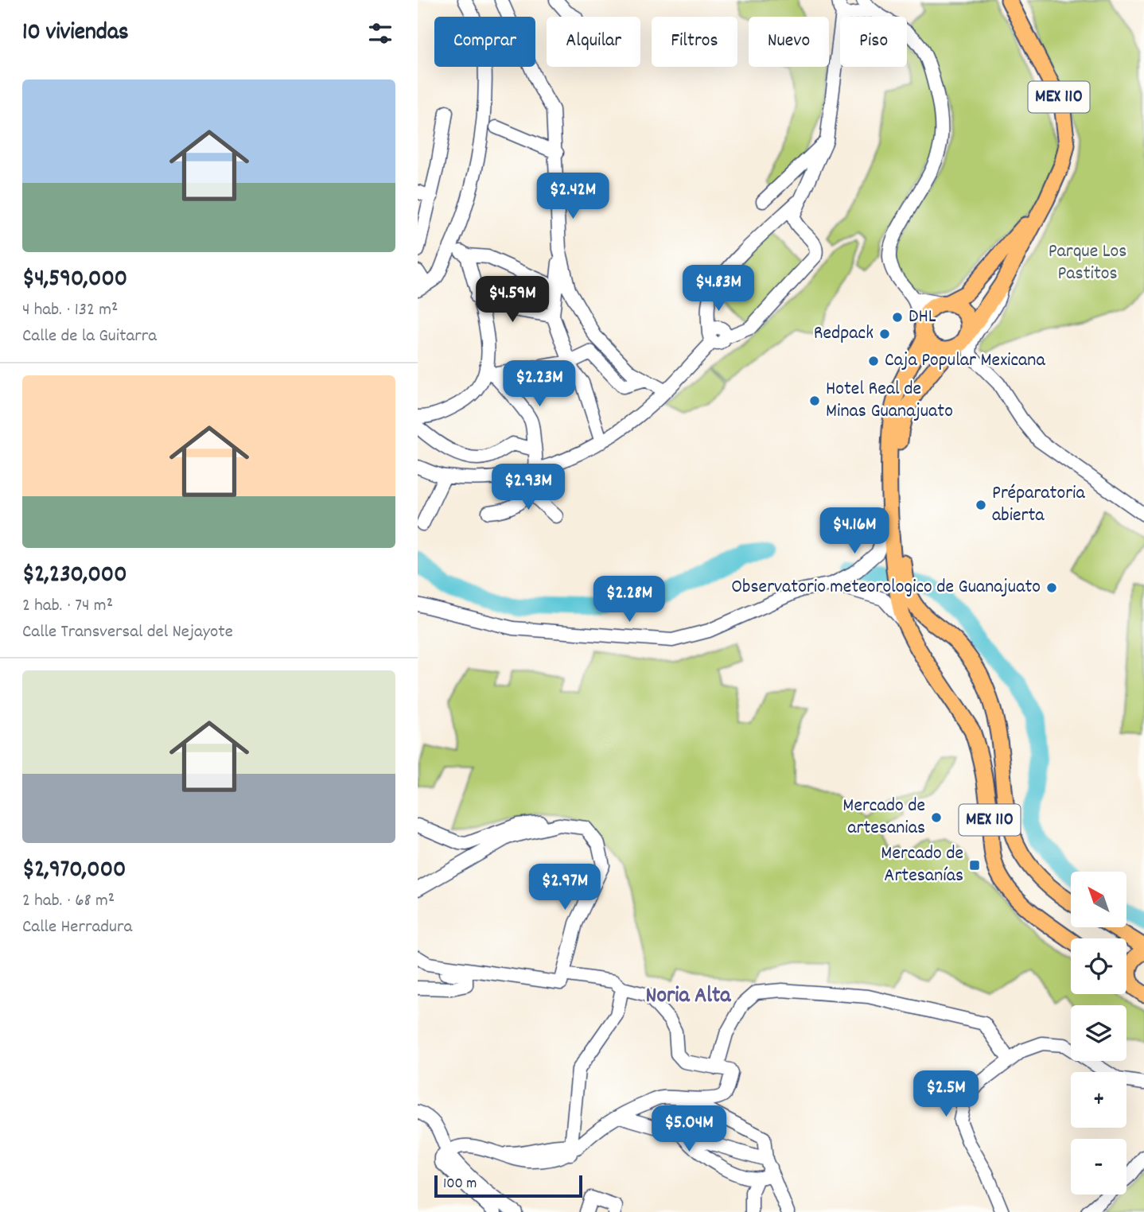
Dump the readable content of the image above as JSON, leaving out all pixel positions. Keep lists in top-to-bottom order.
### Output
{
  "streets": {
    "main road": ["MEX 110"]
  },
  "districts": ["Noria Alta"],
  "parks": ["Parque Los Pastitos"],
  "places": {
    "other": [
      "DHL",
      "Redpack",
      "Caja Popular Mexicana",
      "Hotel Real de Minas Guanajuato",
      "Préparatoria abierta",
      "Observatorio meteorologico de Guanajuato",
      "Mercado de artesanias"
    ],
    "transit": ["Mercado de Artesanías"]
  },
  "scale_bar": "100 m",
  "north": "top left",
  "page": {
    "heading": "10 viviendas",
    "chip": [
      "Comprar",
      "Alquilar",
      "Filtros",
      "Nuevo",
      "Piso"
    ],
    "list": [
      {
        "name": "$4,590,000",
        "note": "4 hab. · 132 m² · Calle de la Guitarra"
      },
      {
        "name": "$2,230,000",
        "note": "2 hab. · 74 m² · Calle Transversal del Nejayote"
      },
      {
        "name": "$2,970,000",
        "note": "2 hab. · 68 m² · Calle Herradura"
      }
    ],
    "price": [
      "$2.42M",
      "$4.83M",
      "$4.59M",
      "$2.23M",
      "$2.93M",
      "$4.16M",
      "$2.28M",
      "$2.97M",
      "$2.5M",
      "$5.04M"
    ],
    "map_buttons": ["+", "−"],
    "scale": "100 m"
  }
}
